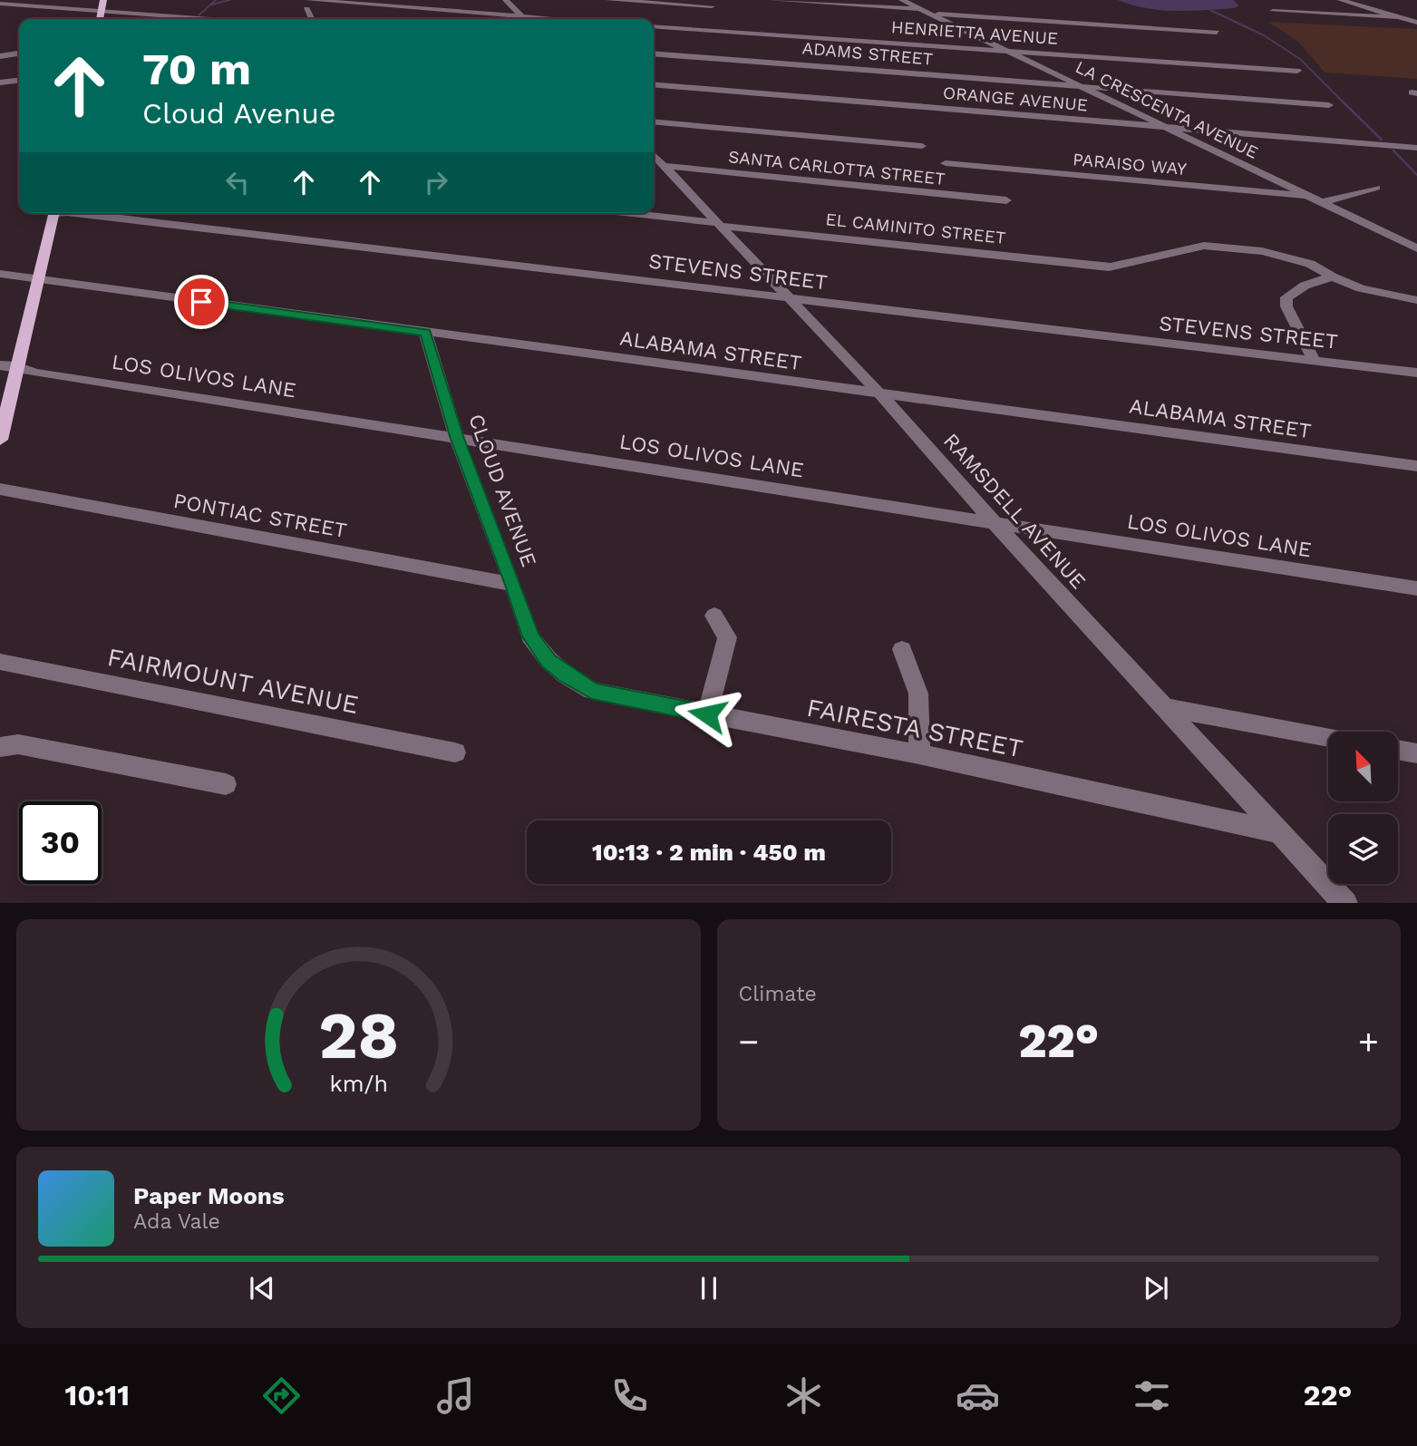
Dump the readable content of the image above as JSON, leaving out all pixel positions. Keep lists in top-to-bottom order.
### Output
{
  "streets": {
    "street": [
      "HENRIETTA AVENUE",
      "ADAMS STREET",
      "ORANGE AVENUE",
      "LA CRESCENTA AVENUE",
      "PARAISO WAY",
      "SANTA CARLOTTA STREET",
      "EL CAMINITO STREET",
      "STEVENS STREET",
      "ALABAMA STREET",
      "LOS OLIVOS LANE",
      "CLOUD AVENUE",
      "RAMSDELL AVENUE",
      "PONTIAC STREET",
      "FAIRMOUNT AVENUE",
      "FAIRESTA STREET"
    ]
  },
  "crossings": [
    ["HENRIETTA AVENUE", "LA CRESCENTA AVENUE"],
    ["ADAMS STREET", "LA CRESCENTA AVENUE"],
    ["ORANGE AVENUE", "LA CRESCENTA AVENUE"],
    ["LA CRESCENTA AVENUE", "PARAISO WAY"],
    ["SANTA CARLOTTA STREET", "RAMSDELL AVENUE"],
    ["EL CAMINITO STREET", "RAMSDELL AVENUE"],
    ["STEVENS STREET", "RAMSDELL AVENUE"],
    ["ALABAMA STREET", "CLOUD AVENUE"],
    ["ALABAMA STREET", "RAMSDELL AVENUE"],
    ["LOS OLIVOS LANE", "CLOUD AVENUE"],
    ["LOS OLIVOS LANE", "RAMSDELL AVENUE"],
    ["CLOUD AVENUE", "PONTIAC STREET"],
    ["CLOUD AVENUE", "FAIRESTA STREET"],
    ["RAMSDELL AVENUE", "FAIRESTA STREET"]
  ],
  "north": "top left",
  "page": {
    "turn": ["70 m", "Cloud Avenue"],
    "limit": "30",
    "trip": "10:13 · 2 min · 450 m",
    "tile": "Climate",
    "heat": ["−", "22°", "+"],
    "song": ["Paper Moons", "Ada Vale"],
    "tabs": ["10:11", "22°"],
    "gauge": ["28", "km/h"]
  }
}
